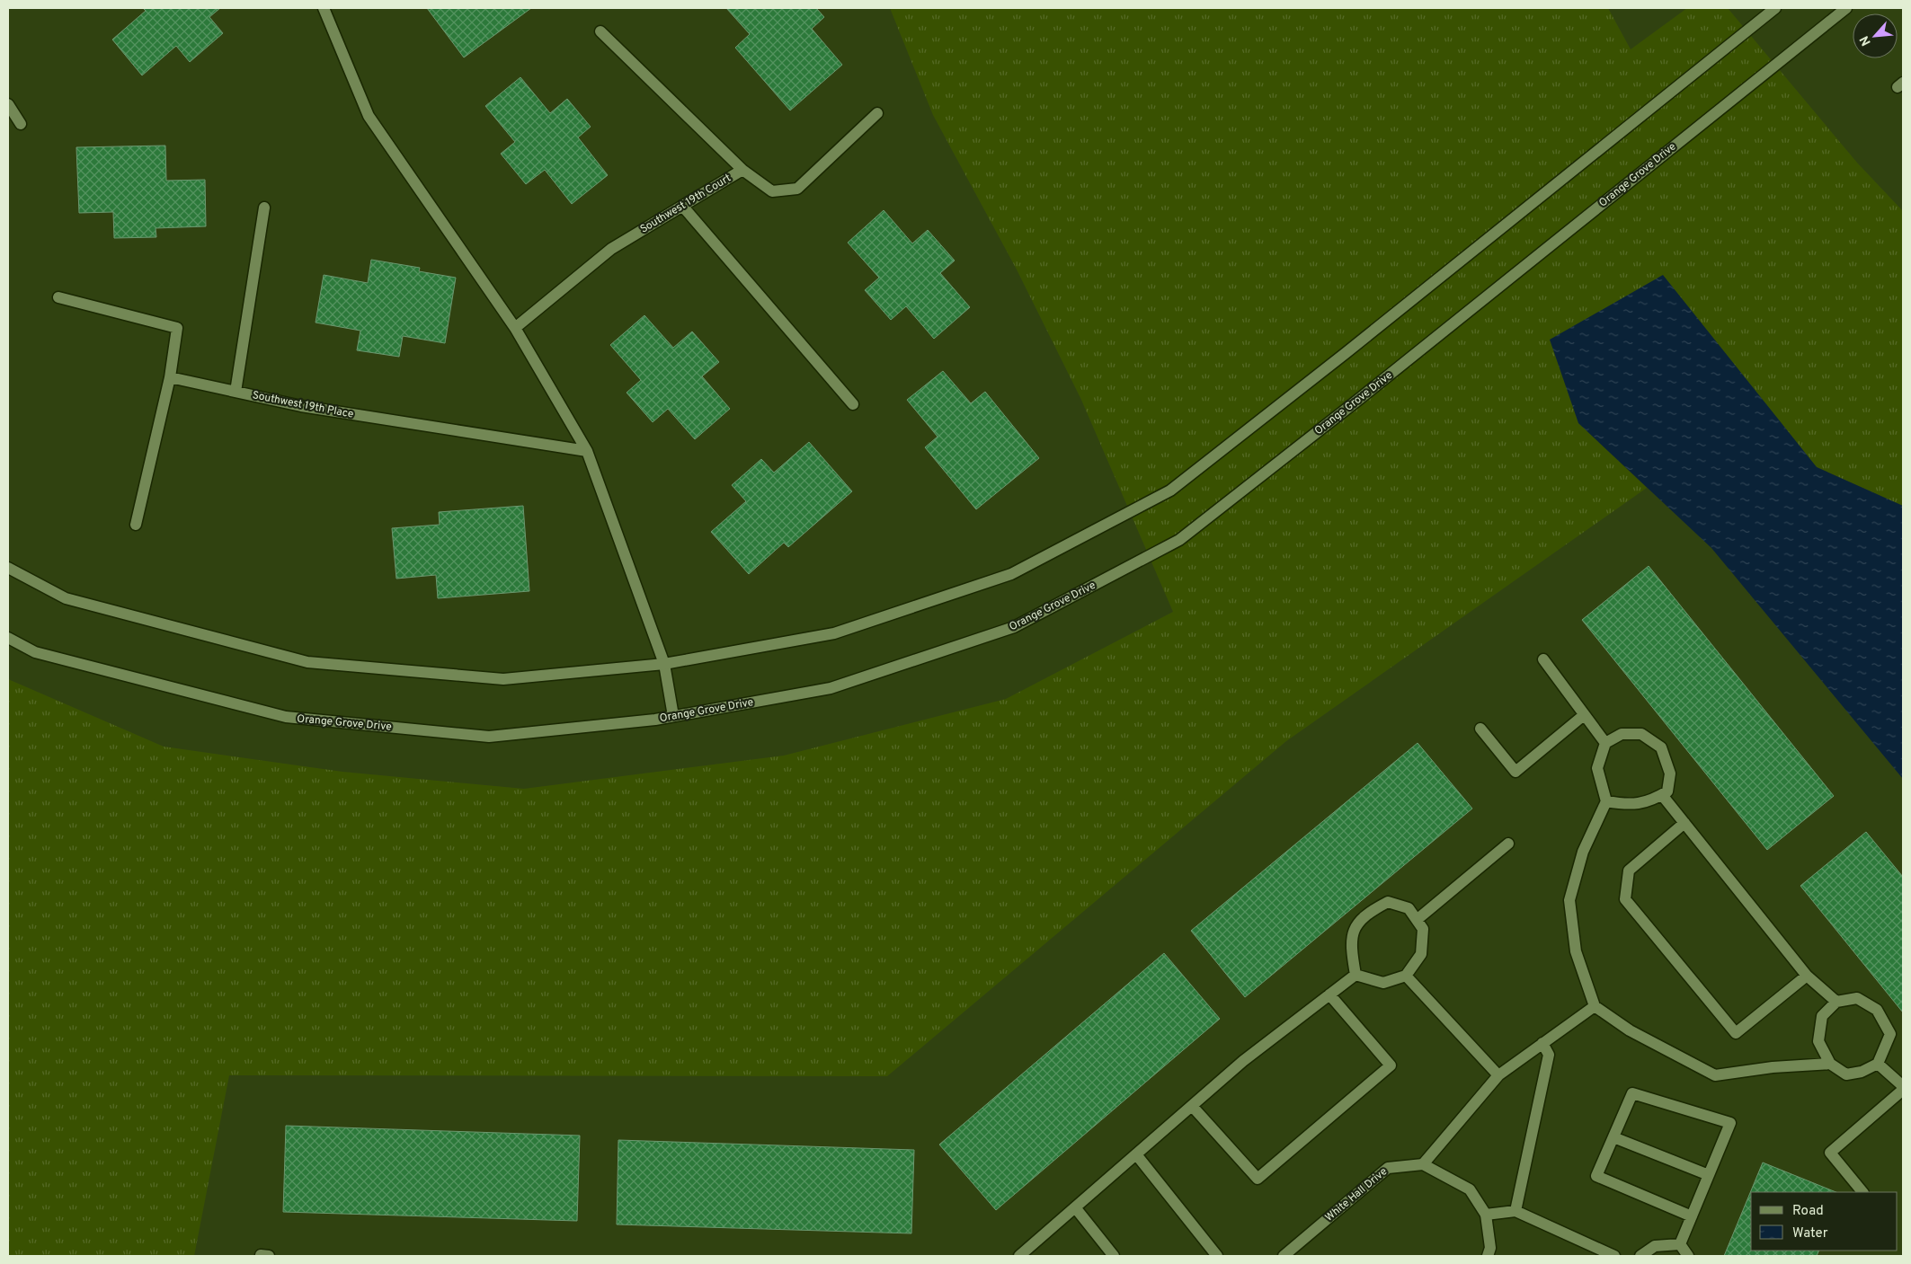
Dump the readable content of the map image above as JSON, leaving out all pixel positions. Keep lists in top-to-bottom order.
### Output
{
  "streets": {
    "street": [
      "Orange Grove Drive",
      "Southwest 19th Court",
      "Southwest 19th Place",
      "White Hall Drive"
    ]
  },
  "legend": ["Road", "Water"],
  "north": "bottom left"
}
